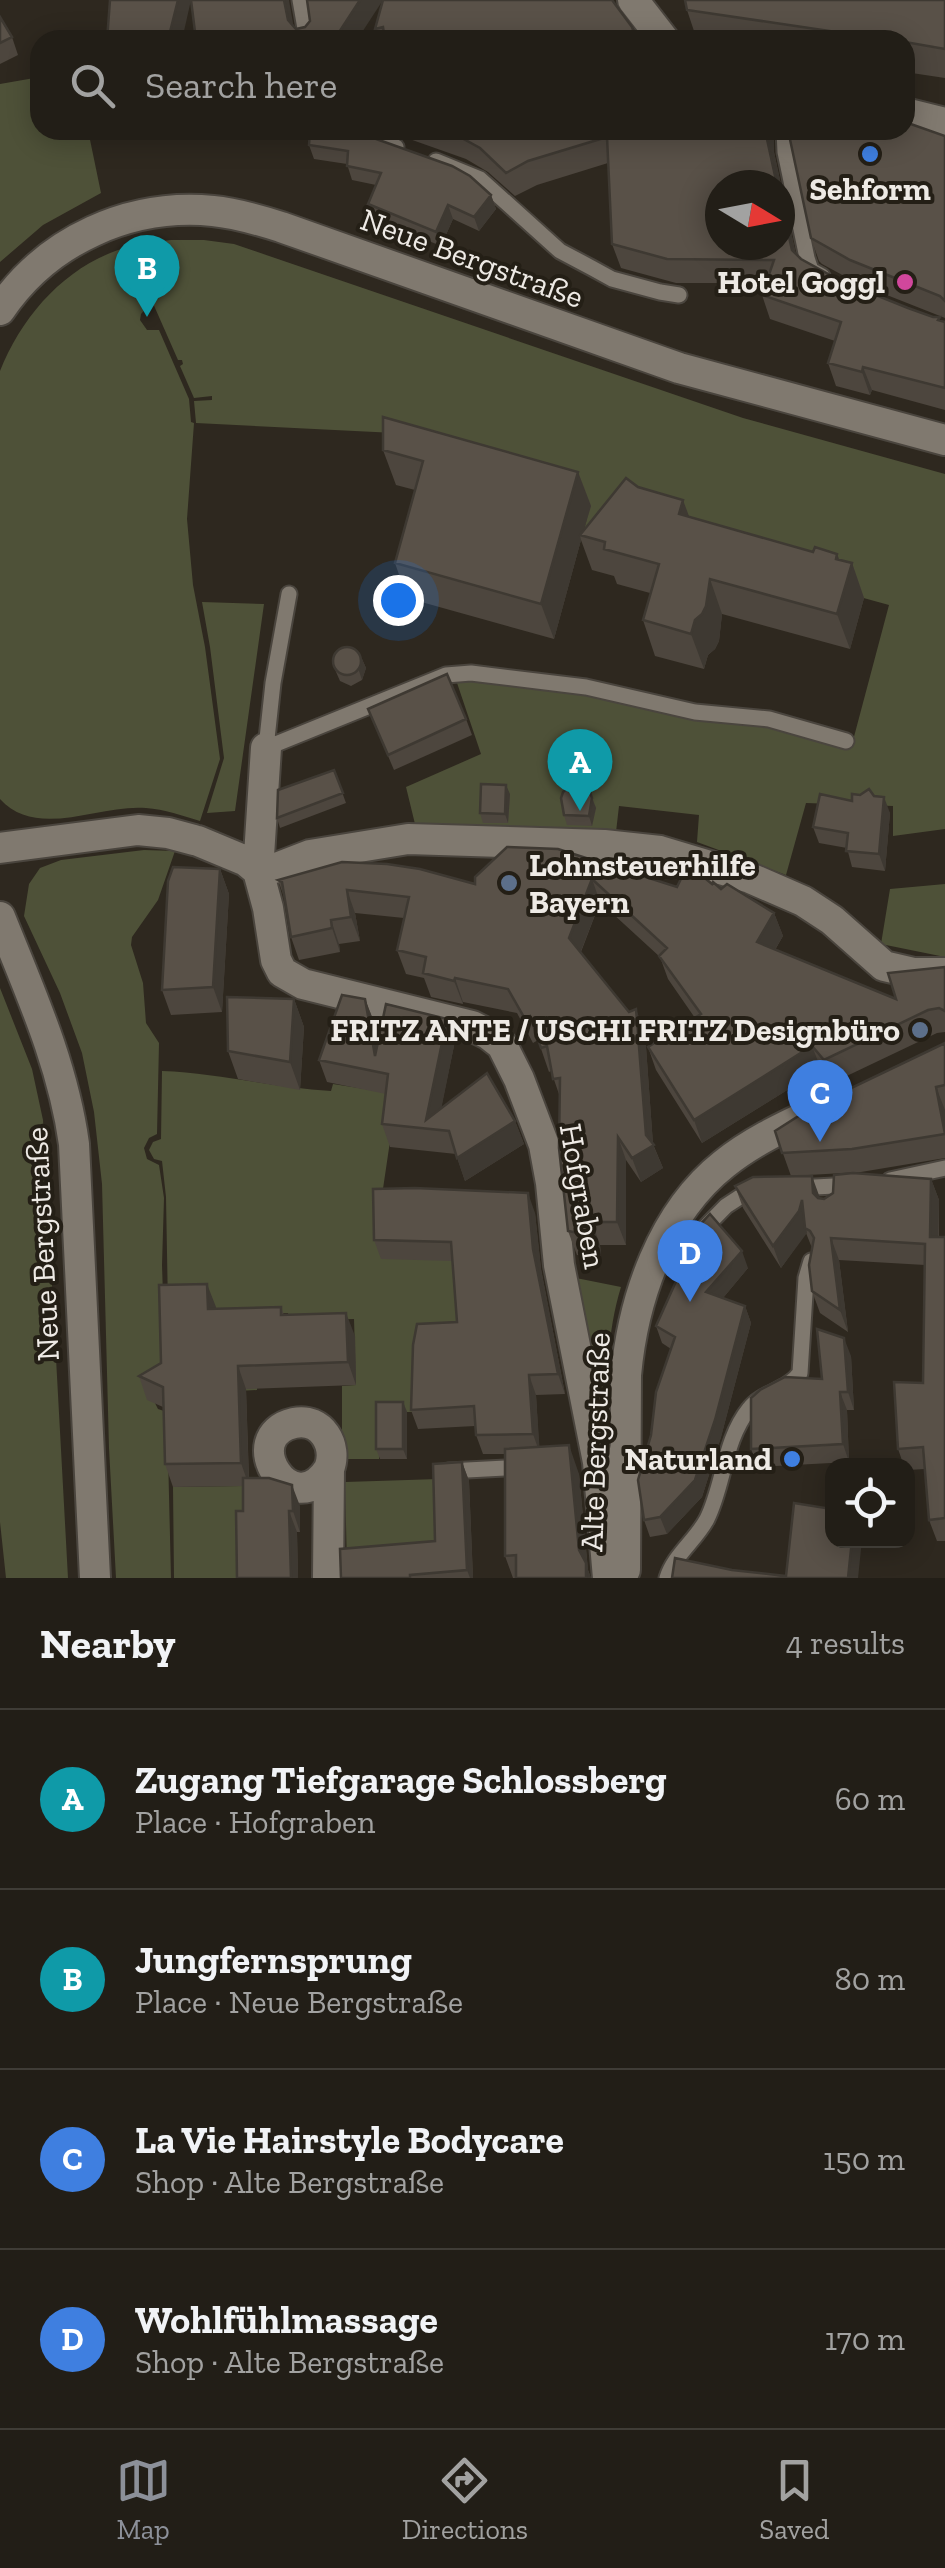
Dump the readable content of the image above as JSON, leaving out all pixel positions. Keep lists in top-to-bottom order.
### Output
{
  "streets": {
    "street": ["Neue Bergstraße", "Hofgraben", "Alte Bergstraße"]
  },
  "places": [
    "Sehform",
    "Hotel Goggl",
    "Lohnsteuerhilfe Bayern",
    "FRITZ ANTE / USCHI FRITZ Designbüro",
    "Naturland"
  ],
  "north": "right",
  "page": {
    "search": "Search here",
    "pins": [
      "B",
      "A",
      "C",
      "D"
    ],
    "heading": ["Nearby", "4 results"],
    "list": [
      {
        "mark": "A",
        "name": "Zugang Tiefgarage Schlossberg",
        "note": "Place · Hofgraben",
        "value": "60 m"
      },
      {
        "mark": "B",
        "name": "Jungfernsprung",
        "note": "Place · Neue Bergstraße",
        "value": "80 m"
      },
      {
        "mark": "C",
        "name": "La Vie Hairstyle Bodycare",
        "note": "Shop · Alte Bergstraße",
        "value": "150 m"
      },
      {
        "mark": "D",
        "name": "Wohlfühlmassage",
        "note": "Shop · Alte Bergstraße",
        "value": "170 m"
      }
    ],
    "nav": ["Map", "Directions", "Saved"]
  }
}
